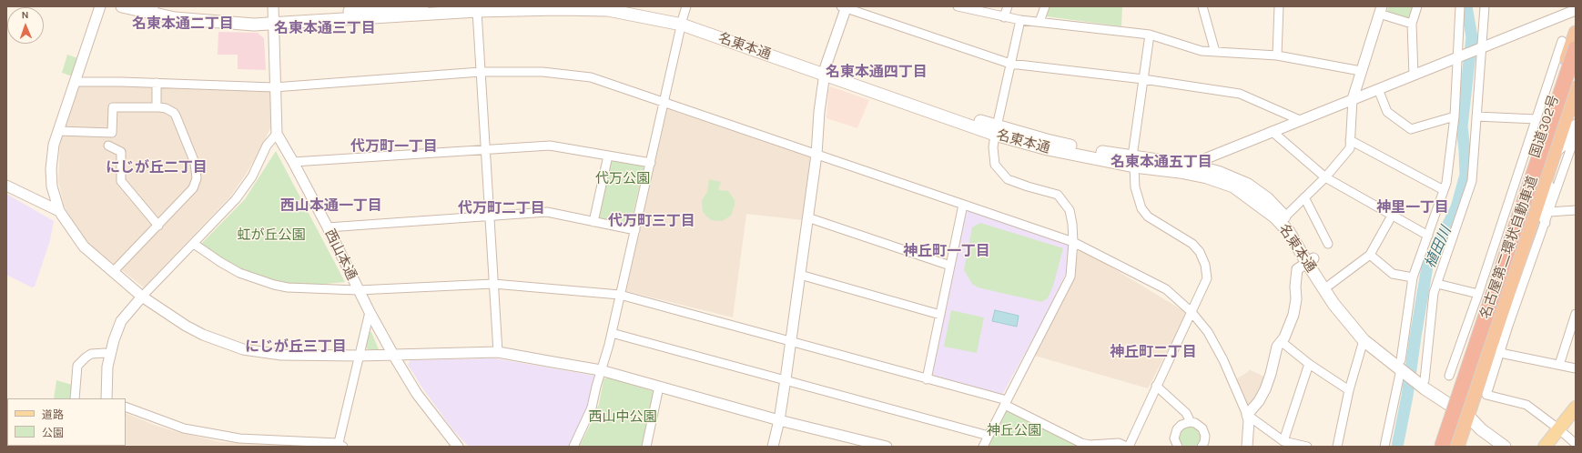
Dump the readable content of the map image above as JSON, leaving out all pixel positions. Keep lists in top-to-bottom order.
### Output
{
  "streets": {
    "highway": ["国道302号", "名古屋第二環状自動車道"],
    "main road": ["名東本通"],
    "street": ["西山本通"]
  },
  "crossings": [
    ["名東本通", "国道302号"],
    ["名東本通", "西山本通"]
  ],
  "districts": [
    "名東本通二丁目",
    "名東本通三丁目",
    "名東本通四丁目",
    "代万町一丁目",
    "名東本通五丁目",
    "にじが丘二丁目",
    "西山本通一丁目",
    "神里一丁目",
    "代万町二丁目",
    "代万町三丁目",
    "神丘町一丁目",
    "にじが丘三丁目",
    "神丘町二丁目"
  ],
  "water": ["植田川"],
  "parks": [
    "代万公園",
    "虹が丘公園",
    "西山中公園",
    "神丘公園"
  ],
  "legend": ["道路", "公園"],
  "north": "top"
}
